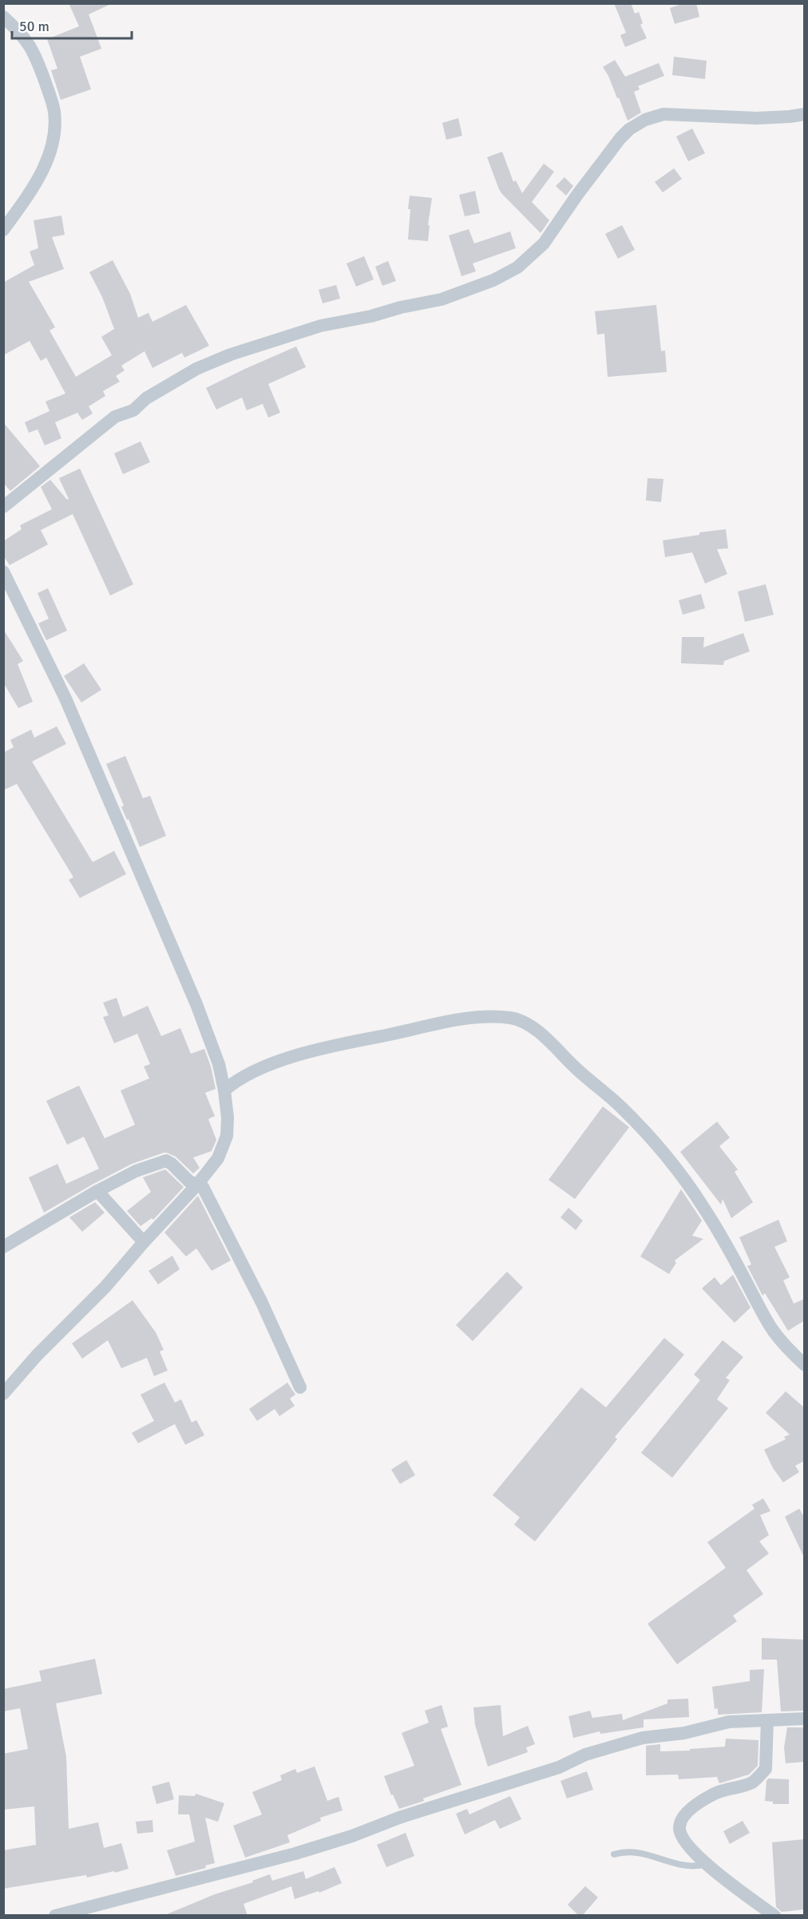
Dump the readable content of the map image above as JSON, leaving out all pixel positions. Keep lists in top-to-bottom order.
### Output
{
  "scale_bar": "50 m"
}
